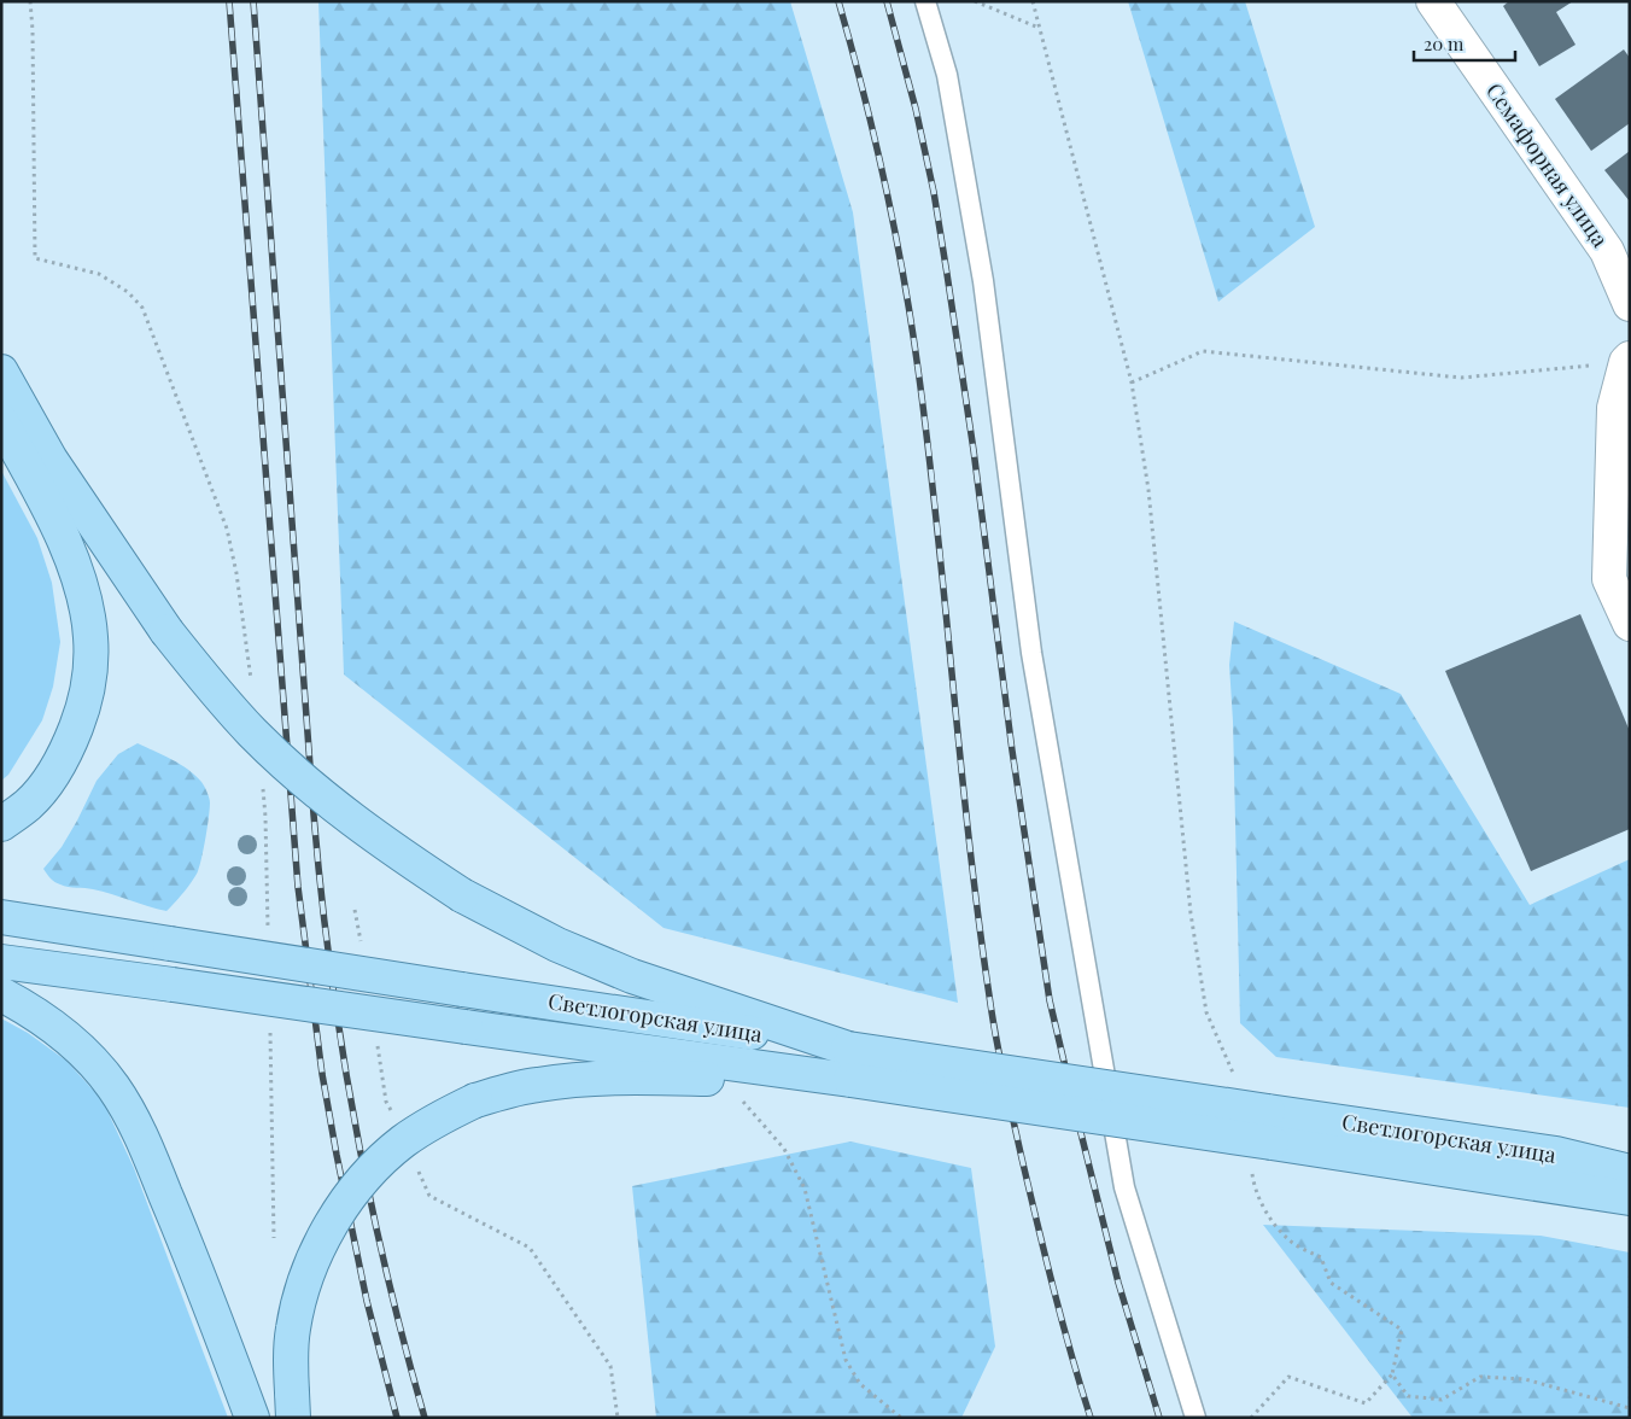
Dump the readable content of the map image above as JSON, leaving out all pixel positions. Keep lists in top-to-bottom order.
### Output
{
  "streets": {
    "main road": ["Светлогорская улица"],
    "street": ["Семафорная улица"]
  },
  "scale_bar": "20 m"
}
